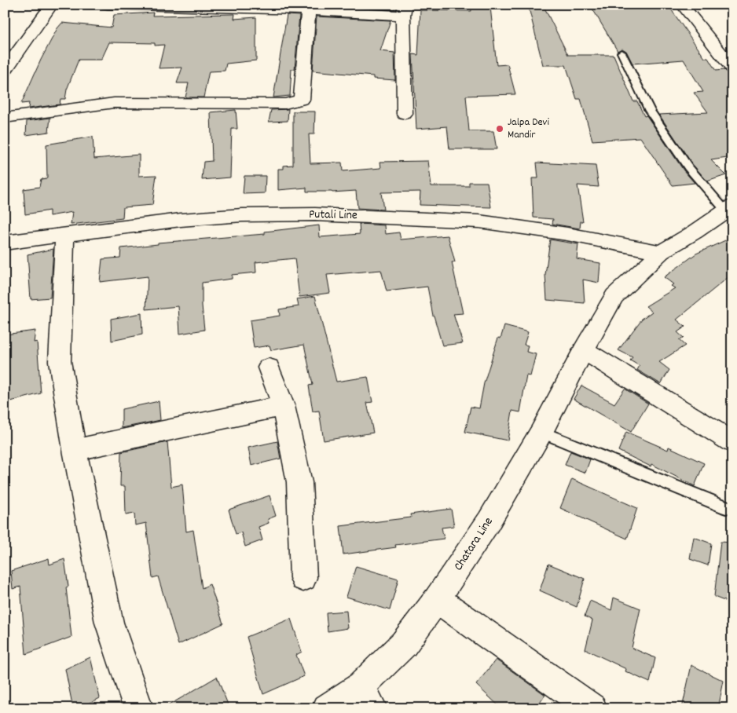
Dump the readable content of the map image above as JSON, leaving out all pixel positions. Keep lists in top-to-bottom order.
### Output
{
  "streets": {
    "street": ["Putali Line", "Chatara Line"]
  },
  "crossings": [
    ["Putali Line", "Chatara Line"]
  ],
  "places": ["Jalpa Devi Mandir"]
}
